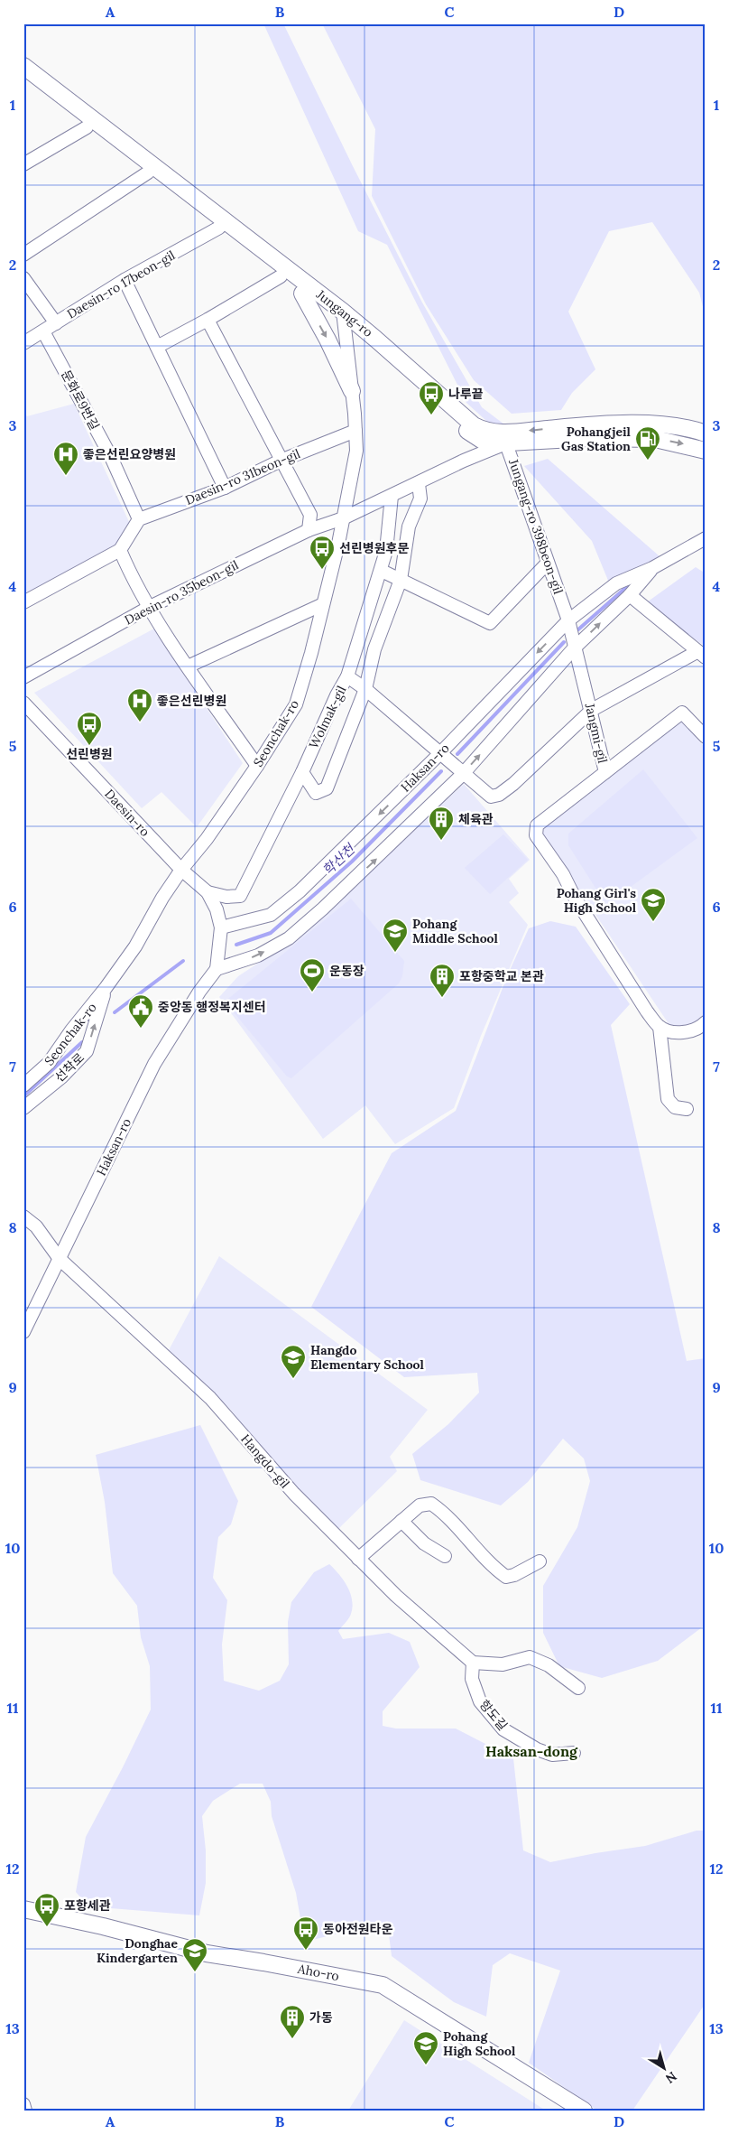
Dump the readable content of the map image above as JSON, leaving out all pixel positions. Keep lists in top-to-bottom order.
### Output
{
  "streets": {
    "main road": ["Jungang-ro", "Aho-ro"],
    "street": [
      "Daesin-ro 17beon-gil",
      "문화로9번길",
      "Daesin-ro 31beon-gil",
      "Jungang-ro 398beon-gil",
      "Daesin-ro 35beon-gil",
      "Wolmak-gil",
      "Seonchak-ro",
      "Jangmi-gil",
      "Haksan-ro",
      "Daesin-ro",
      "선착로",
      "Hangdo-gil",
      "항도길"
    ]
  },
  "crossings": [
    ["Daesin-ro 17beon-gil", "Jungang-ro"],
    ["Daesin-ro 17beon-gil", "문화로9번길"],
    ["Jungang-ro", "Jungang-ro 398beon-gil"],
    ["Jungang-ro", "Daesin-ro 35beon-gil"],
    ["Jungang-ro", "Seonchak-ro"],
    ["문화로9번길", "Daesin-ro 31beon-gil"],
    ["Daesin-ro 31beon-gil", "Seonchak-ro"],
    ["Jungang-ro 398beon-gil", "Daesin-ro 35beon-gil"],
    ["Jungang-ro 398beon-gil", "Jangmi-gil"],
    ["Jungang-ro 398beon-gil", "Haksan-ro"],
    ["Daesin-ro 35beon-gil", "Wolmak-gil"],
    ["Daesin-ro 35beon-gil", "Seonchak-ro"],
    ["Wolmak-gil", "Daesin-ro"],
    ["Seonchak-ro", "Daesin-ro"],
    ["Seonchak-ro", "선착로"],
    ["Jangmi-gil", "Haksan-ro"],
    ["Haksan-ro", "Daesin-ro"],
    ["Haksan-ro", "Hangdo-gil"],
    ["Hangdo-gil", "항도길"]
  ],
  "one_way": ["선착로"],
  "districts": ["Haksan-dong"],
  "water": ["학산천"],
  "places": {
    "bus stop": [
      "나루끝",
      "선린병원후문",
      "선린병원",
      "포항세관",
      "동아전원타운"
    ],
    "fuel station": ["Pohangjeil Gas Station"],
    "hospital": ["좋은선린요양병원", "좋은선린병원"],
    "building": ["체육관", "포항중학교 본관", "가동"],
    "school or university": [
      "Pohang Girl's High School",
      "Pohang Middle School",
      "Hangdo Elementary School",
      "Donghae Kindergarten",
      "Pohang High School"
    ],
    "sports": ["운동장"],
    "public building": ["중앙동 행정복지센터"]
  },
  "north": "bottom right",
  "grid": {
    "columns": [
      "A",
      "B",
      "C",
      "D"
    ],
    "rows": [
      "1",
      "2",
      "3",
      "4",
      "5",
      "6",
      "7",
      "8",
      "9",
      "10",
      "11",
      "12",
      "13"
    ]
  }
}
